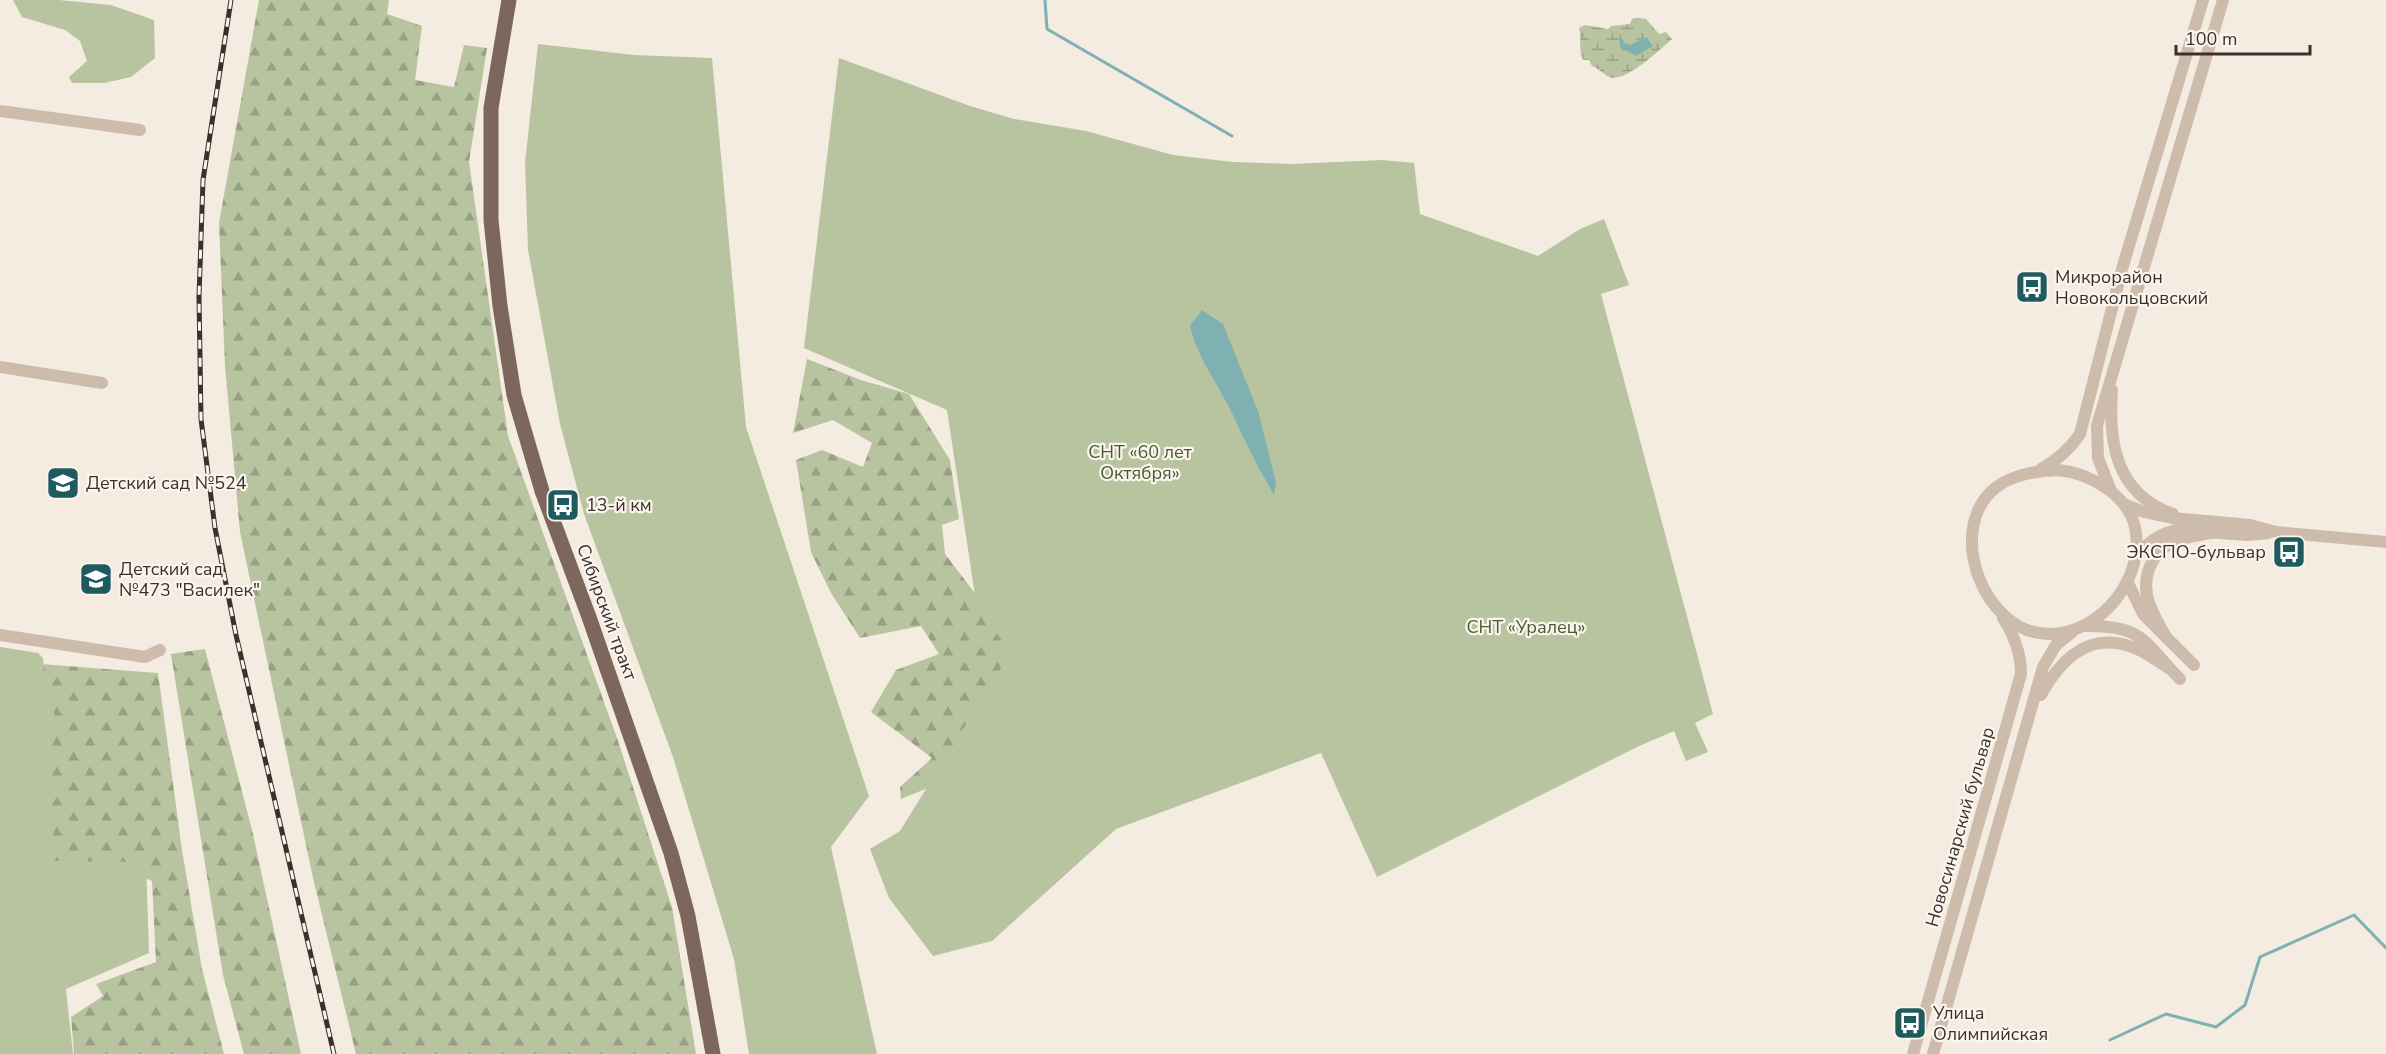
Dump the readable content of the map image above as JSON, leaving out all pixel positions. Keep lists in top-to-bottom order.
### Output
{
  "streets": {
    "main road": ["Сибирский тракт"],
    "street": ["Новосинарский бульвар"]
  },
  "parks": ["СНТ «60 лет Октября»", "СНТ «Уралец»"],
  "places": {
    "bus stop": [
      "Микрорайон Новокольцовский",
      "13-й км",
      "ЭКСПО-бульвар",
      "Улица Олимпийская"
    ],
    "school or university": ["Детский сад №524", "Детский сад №473 \"Василек\""]
  },
  "scale_bar": "100 m"
}
